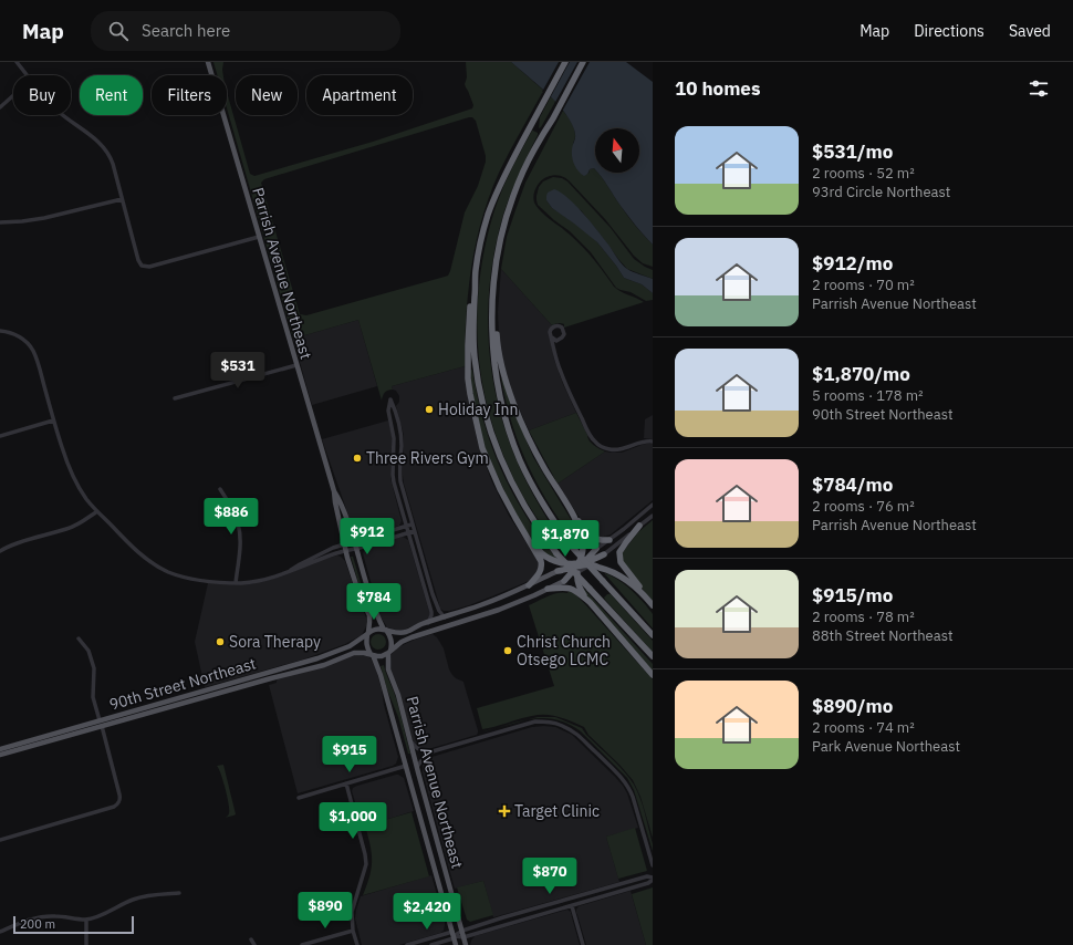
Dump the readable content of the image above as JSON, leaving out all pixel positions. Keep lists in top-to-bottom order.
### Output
{
  "streets": {
    "main road": ["Parrish Avenue Northeast", "90th Street Northeast"]
  },
  "crossings": [
    ["Parrish Avenue Northeast", "90th Street Northeast"]
  ],
  "places": {
    "other": [
      "Holiday Inn",
      "Three Rivers Gym",
      "Sora Therapy",
      "Christ Church Otsego LCMC"
    ],
    "health": ["Target Clinic"]
  },
  "scale_bar": "200 m",
  "north": "top",
  "page": {
    "header": "Map",
    "search": "Search here",
    "nav": ["Map", "Directions", "Saved"],
    "heading": "10 homes",
    "chip": [
      "Buy",
      "Rent",
      "Filters",
      "New",
      "Apartment"
    ],
    "list": [
      {
        "name": "$531/mo",
        "note": "2 rooms · 52 m² · 93rd Circle Northeast"
      },
      {
        "name": "$912/mo",
        "note": "2 rooms · 70 m² · Parrish Avenue Northeast"
      },
      {
        "name": "$1,870/mo",
        "note": "5 rooms · 178 m² · 90th Street Northeast"
      },
      {
        "name": "$784/mo",
        "note": "2 rooms · 76 m² · Parrish Avenue Northeast"
      },
      {
        "name": "$915/mo",
        "note": "2 rooms · 78 m² · 88th Street Northeast"
      },
      {
        "name": "$890/mo",
        "note": "2 rooms · 74 m² · Park Avenue Northeast"
      }
    ],
    "price": [
      "$531",
      "$886",
      "$912",
      "$1,870",
      "$784",
      "$915",
      "$1,000",
      "$870",
      "$890",
      "$2,420"
    ],
    "scale": "200 m"
  }
}
